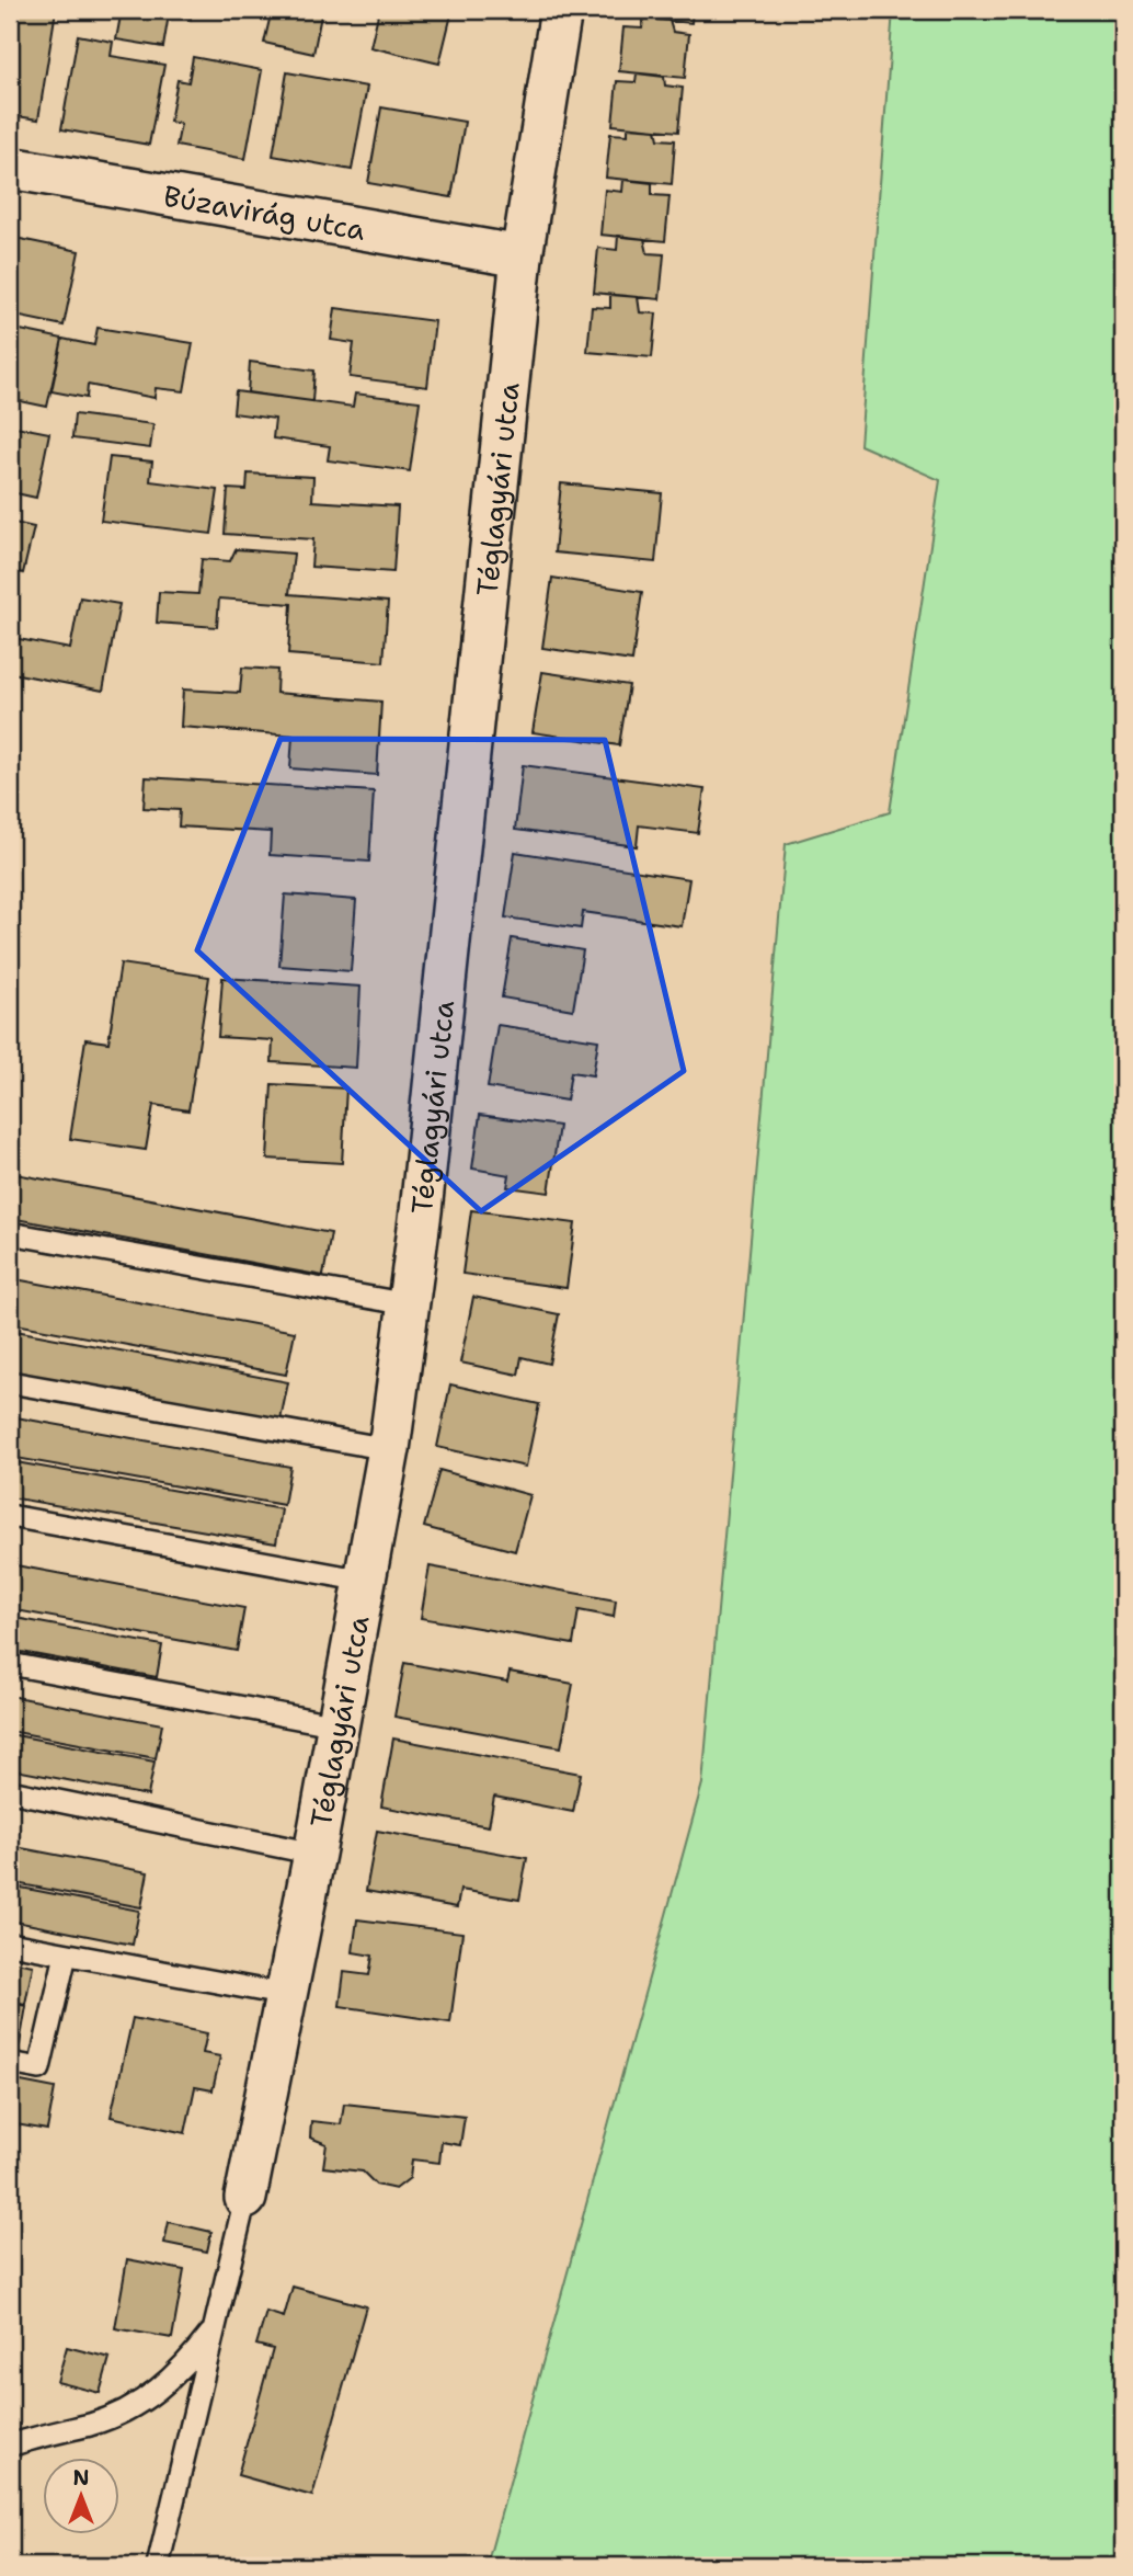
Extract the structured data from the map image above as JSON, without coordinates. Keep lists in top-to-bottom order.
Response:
{
  "streets": {
    "street": ["Búzavirág utca", "Téglagyári utca"]
  },
  "crossings": [
    ["Búzavirág utca", "Téglagyári utca"]
  ],
  "north": "top"
}
